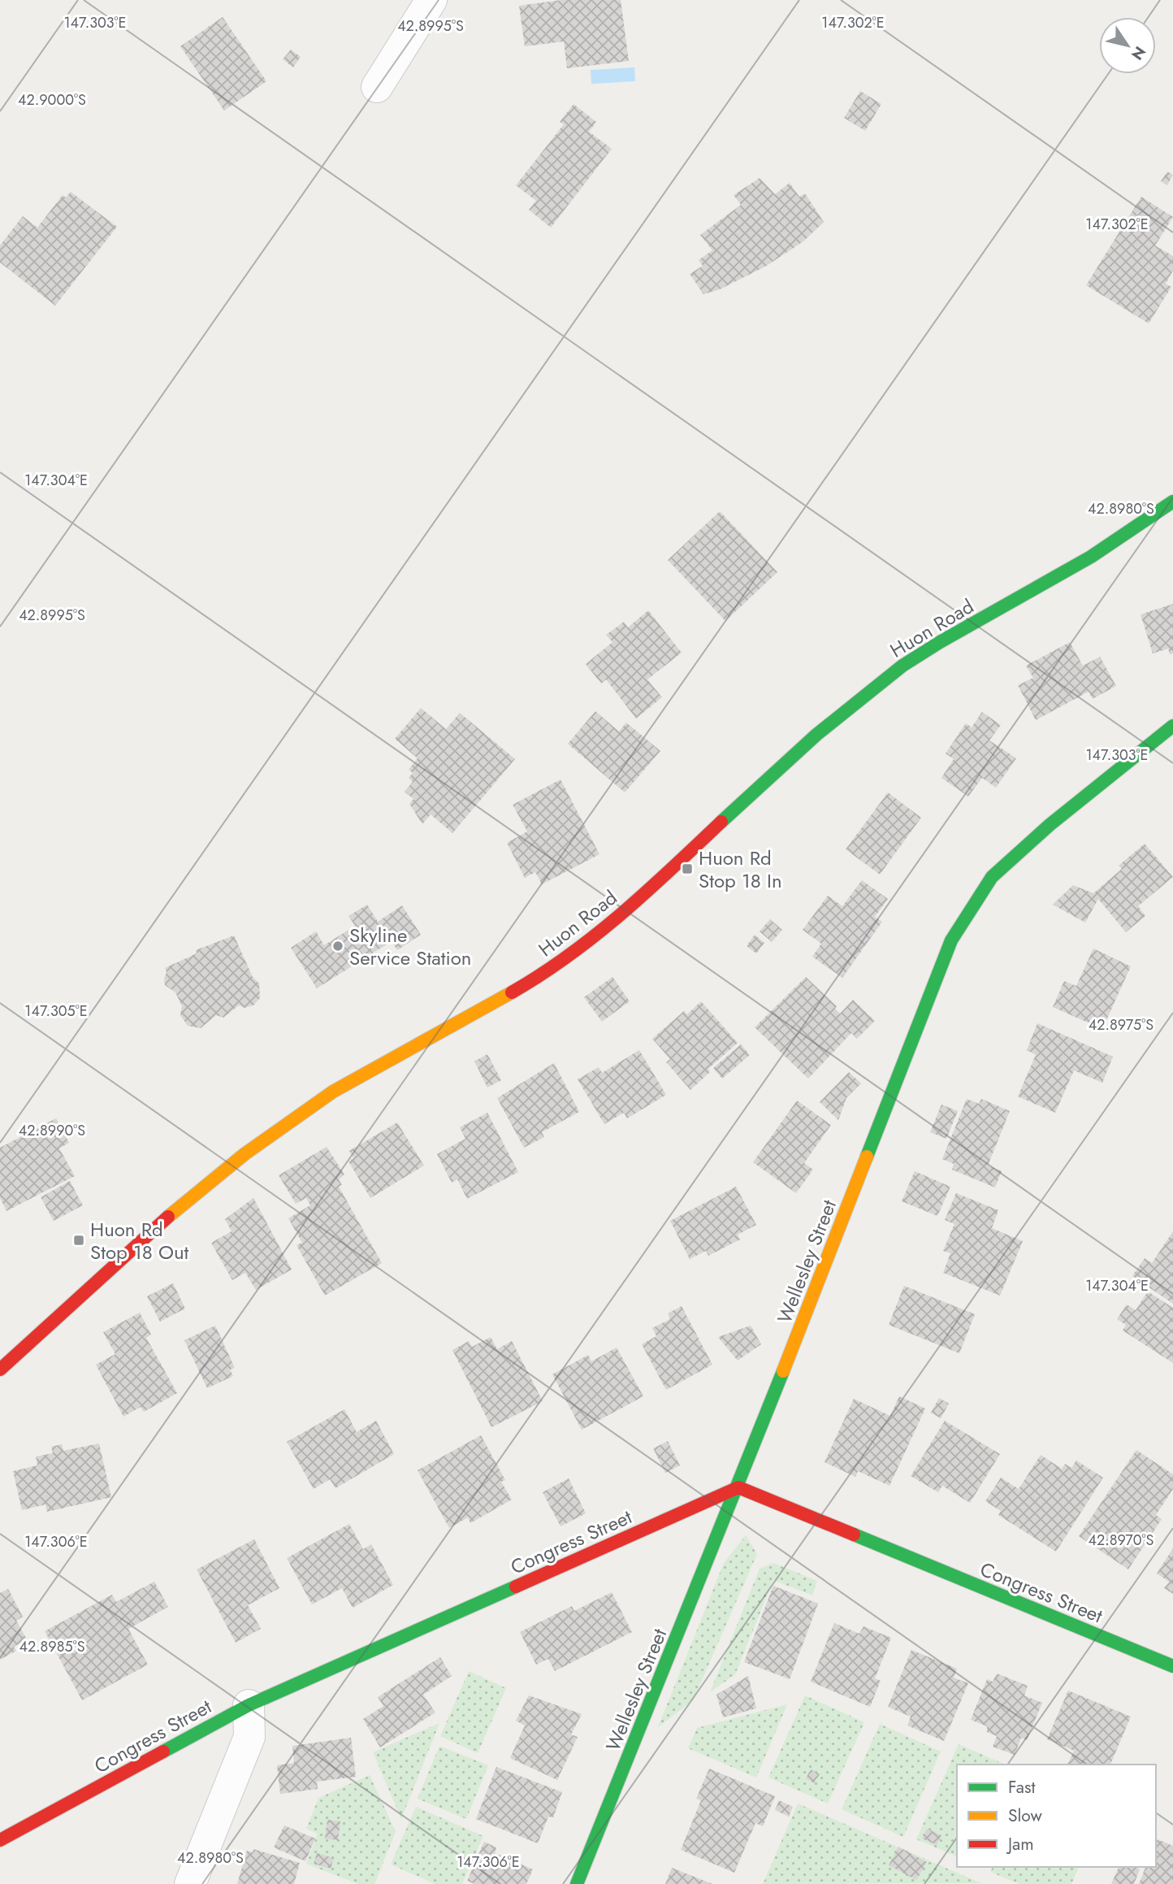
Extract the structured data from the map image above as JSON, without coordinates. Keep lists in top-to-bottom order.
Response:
{
  "streets": {
    "street": ["Huon Road", "Wellesley Street", "Congress Street"]
  },
  "crossings": [
    ["Wellesley Street", "Congress Street"]
  ],
  "places": {
    "transit": ["Huon Rd Stop 18 In", "Huon Rd Stop 18 Out"],
    "other": ["Skyline Service Station"]
  },
  "legend": ["Fast", "Slow", "Jam"],
  "north": "bottom right",
  "coordinates": [
    "147.303°E",
    "147.302°E",
    "42.8995°S",
    "42.9000°S",
    "147.304°E",
    "42.8980°S",
    "147.305°E",
    "42.8975°S",
    "42.8990°S",
    "42.8970°S",
    "147.306°E",
    "42.8985°S"
  ]
}
